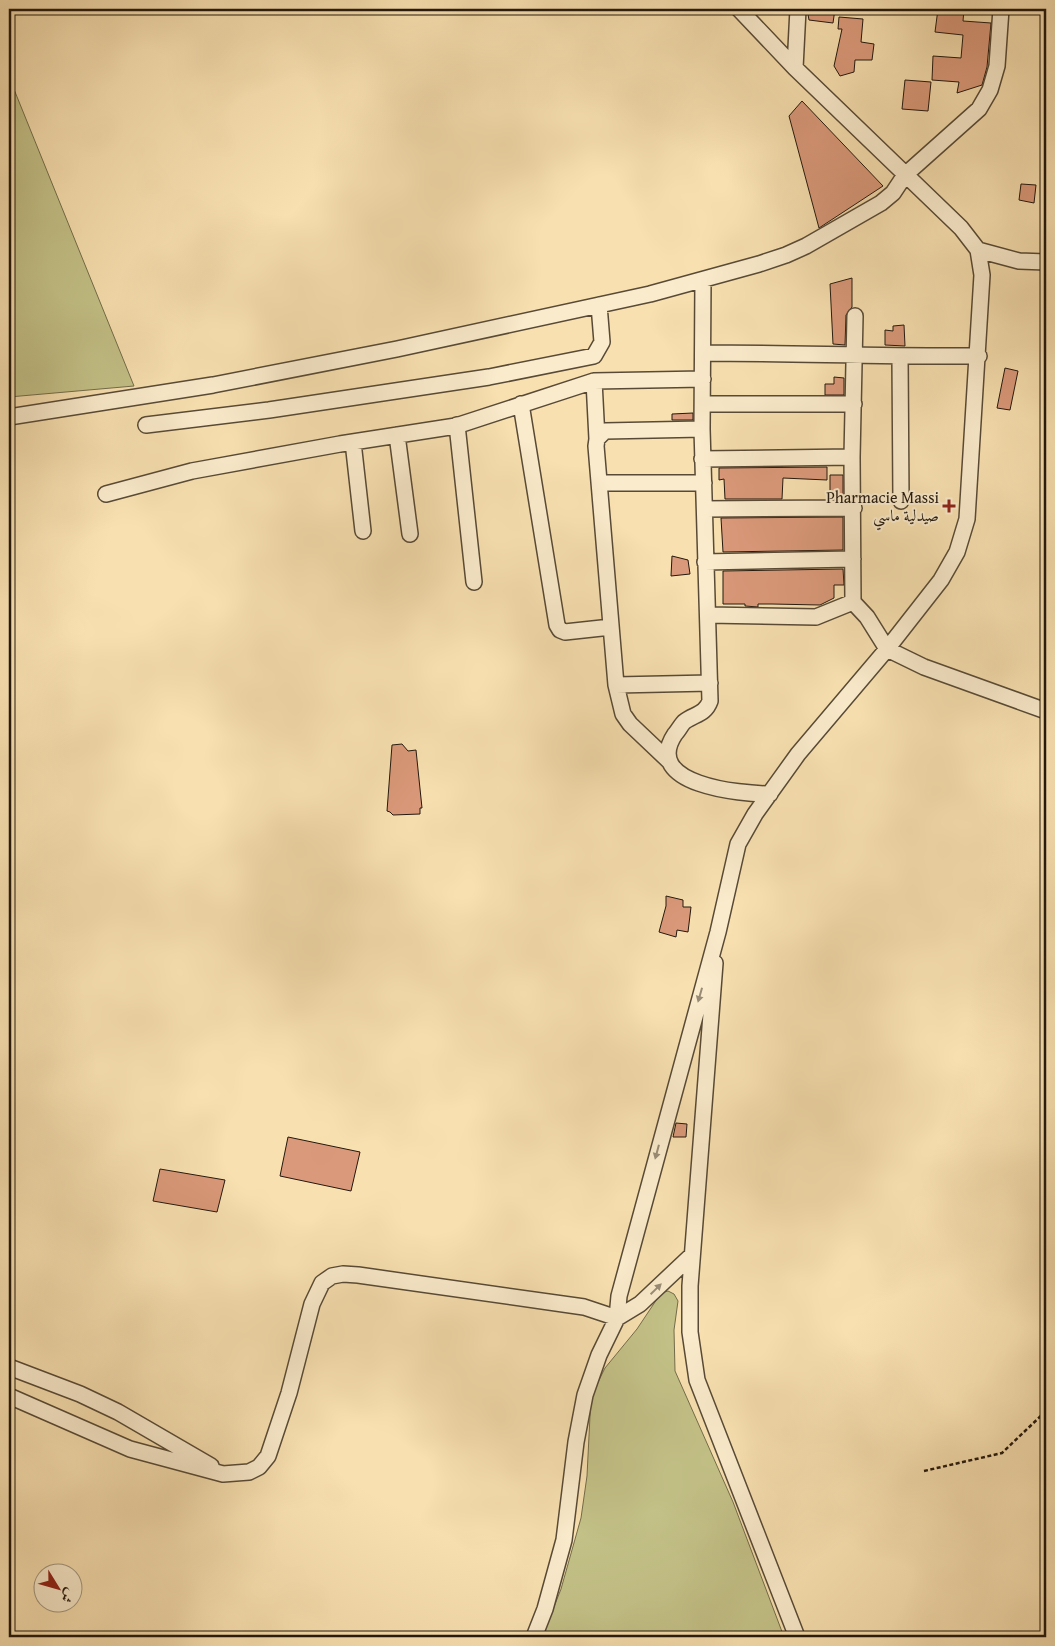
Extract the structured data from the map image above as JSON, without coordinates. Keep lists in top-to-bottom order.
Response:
{
  "places": {
    "health": ["Pharmacie Massi صيدلية ماسي"]
  },
  "north": "bottom right"
}
